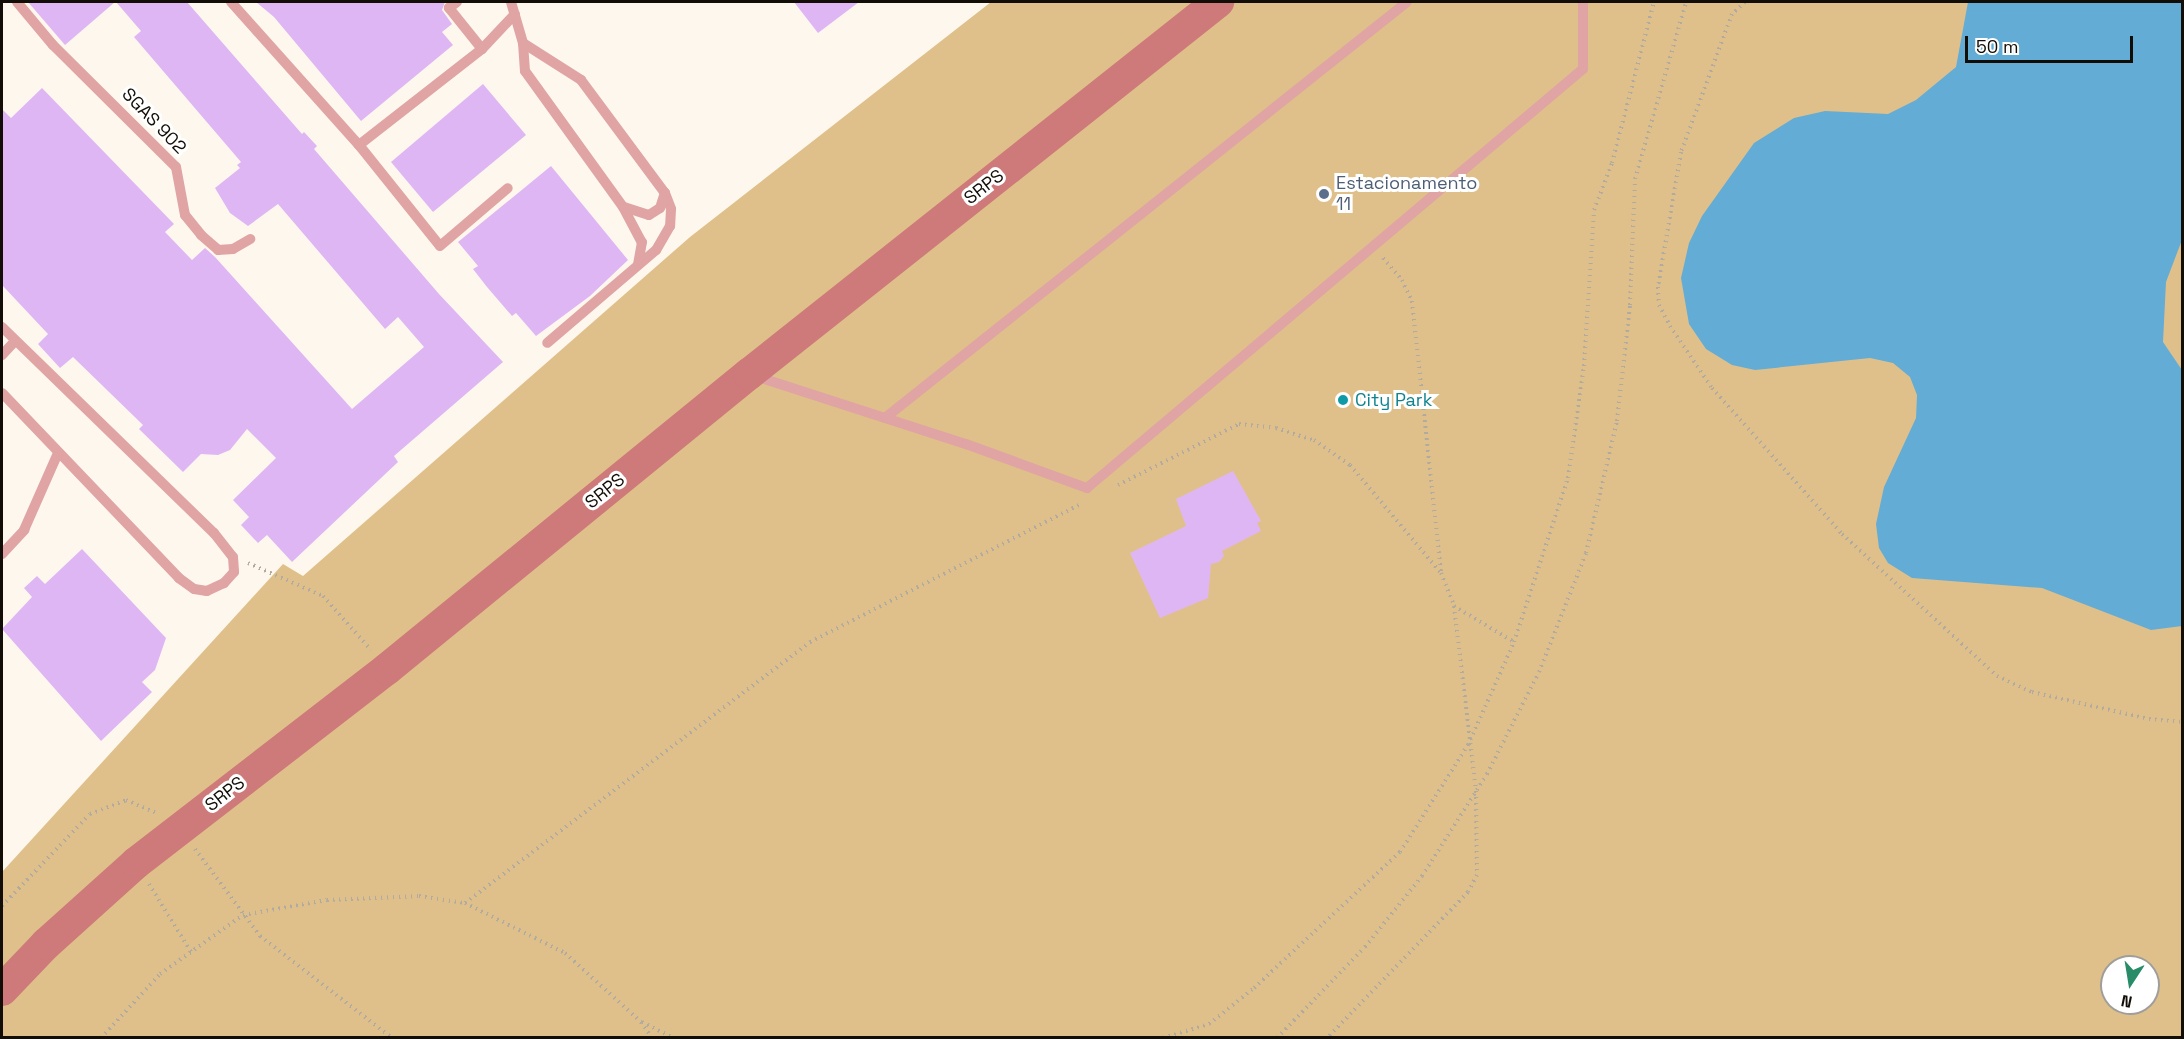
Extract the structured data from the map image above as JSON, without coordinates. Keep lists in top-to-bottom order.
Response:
{
  "streets": {
    "main road": ["SRPS"],
    "lane": ["SGAS 902"]
  },
  "places": ["Estacionamento 11", "City Park"],
  "scale_bar": "50 m",
  "north": "bottom"
}
